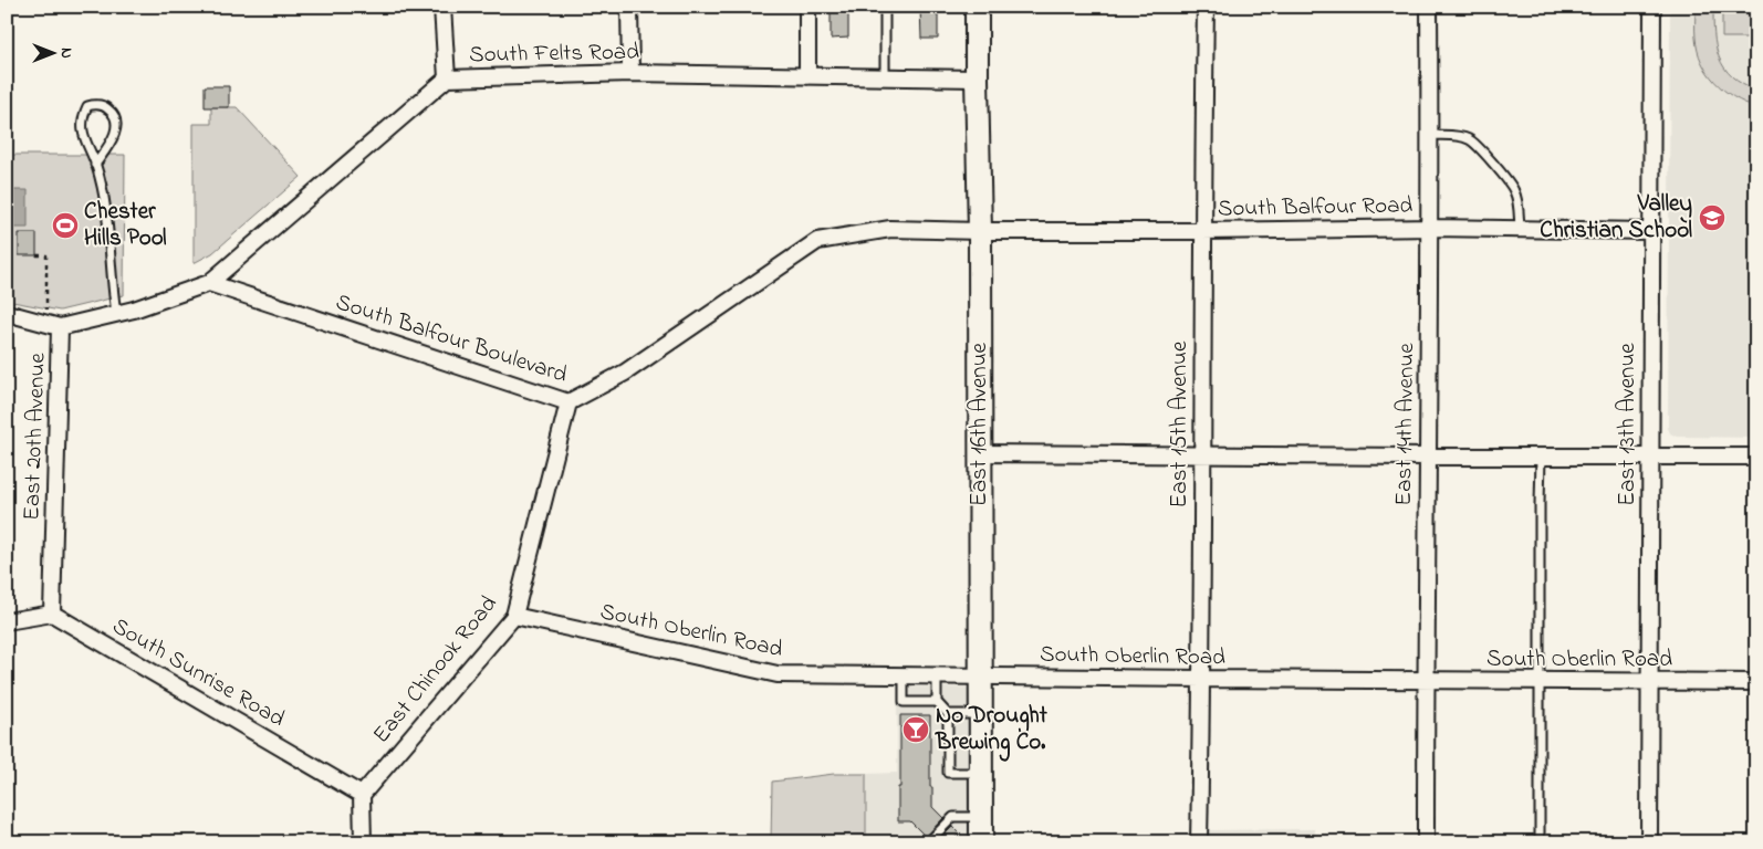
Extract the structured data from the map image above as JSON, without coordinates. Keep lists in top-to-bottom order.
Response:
{
  "streets": {
    "main road": ["East 16th Avenue"],
    "street": [
      "South Felts Road",
      "South Balfour Road",
      "South Balfour Boulevard",
      "East 15th Avenue",
      "East 14th Avenue",
      "East 13th Avenue",
      "East 20th Avenue",
      "South Oberlin Road",
      "East Chinook Road",
      "South Sunrise Road"
    ]
  },
  "crossings": [
    ["South Felts Road", "South Balfour Boulevard"],
    ["South Felts Road", "East 16th Avenue"],
    ["South Balfour Road", "South Balfour Boulevard"],
    ["South Balfour Road", "East 16th Avenue"],
    ["South Balfour Road", "East 15th Avenue"],
    ["South Balfour Road", "East 14th Avenue"],
    ["South Balfour Road", "East 13th Avenue"],
    ["South Balfour Boulevard", "East 16th Avenue"],
    ["South Balfour Boulevard", "East Chinook Road"],
    ["East 16th Avenue", "South Oberlin Road"],
    ["East 15th Avenue", "South Oberlin Road"],
    ["East 14th Avenue", "South Oberlin Road"],
    ["East 13th Avenue", "South Oberlin Road"],
    ["East 20th Avenue", "South Sunrise Road"],
    ["South Oberlin Road", "East Chinook Road"],
    ["East Chinook Road", "South Sunrise Road"]
  ],
  "places": {
    "school or university": ["Valley Christian School"],
    "sports": ["Chester Hills Pool"],
    "bar": ["No Drought Brewing Co."]
  },
  "north": "right"
}
